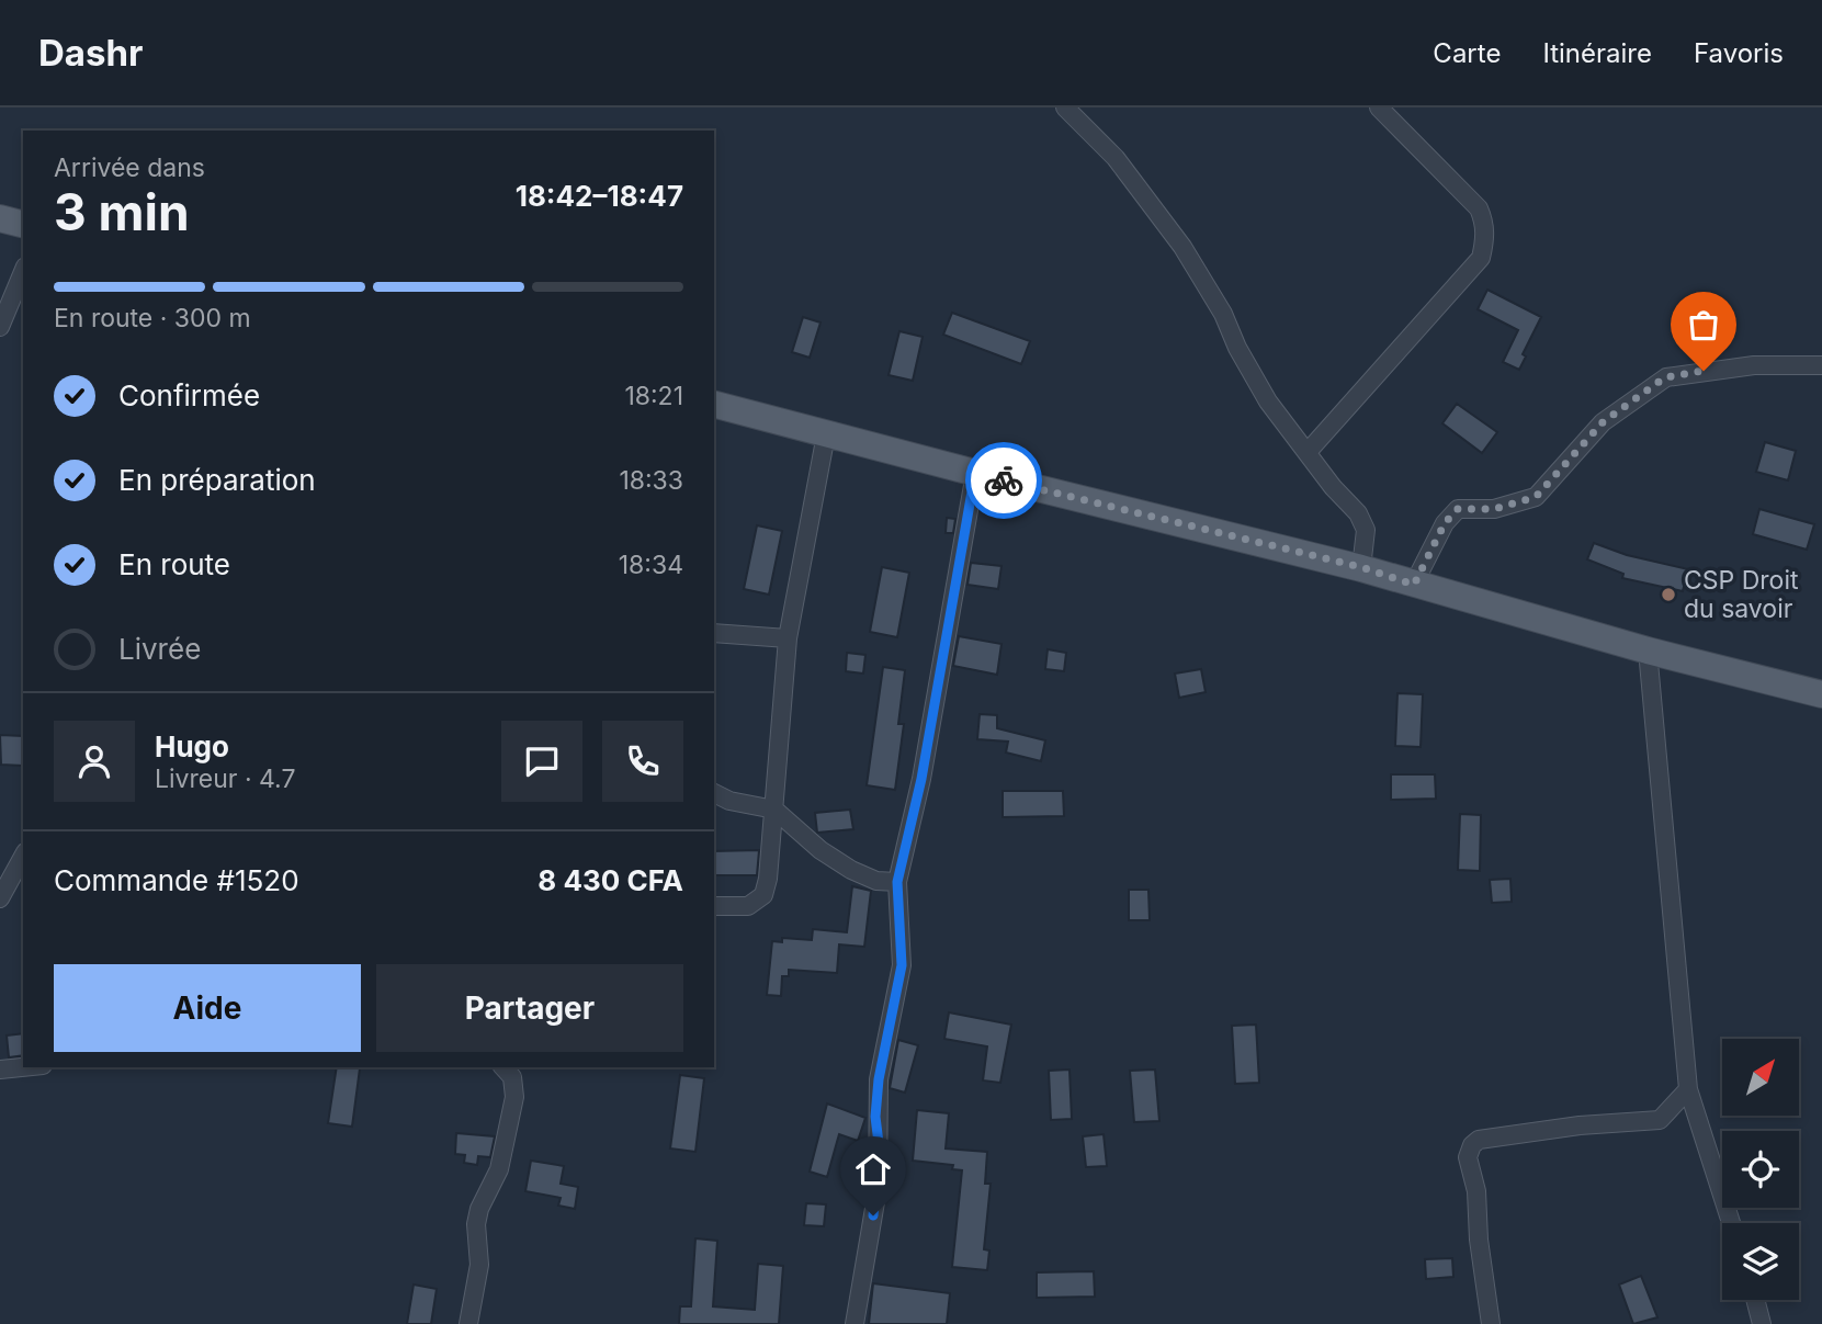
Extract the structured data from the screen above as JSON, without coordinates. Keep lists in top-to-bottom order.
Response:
{
  "places": ["CSP Droit du savoir"],
  "north": "top right",
  "page": {
    "header": "Dashr",
    "nav": ["Carte", "Itinéraire", "Favoris"],
    "heading": ["3 min", "Arrivée dans", "18:42–18:47"],
    "panel": [
      "Hugo",
      "Livreur · 4.7",
      "Commande #1520",
      "8 430 CFA"
    ],
    "bar": "En route · 300 m",
    "list": [
      ["Confirmée", "18:21"],
      ["En préparation", "18:33"],
      ["En route", "18:34"],
      "Livrée"
    ],
    "buttons": ["Aide", "Partager"]
  }
}
